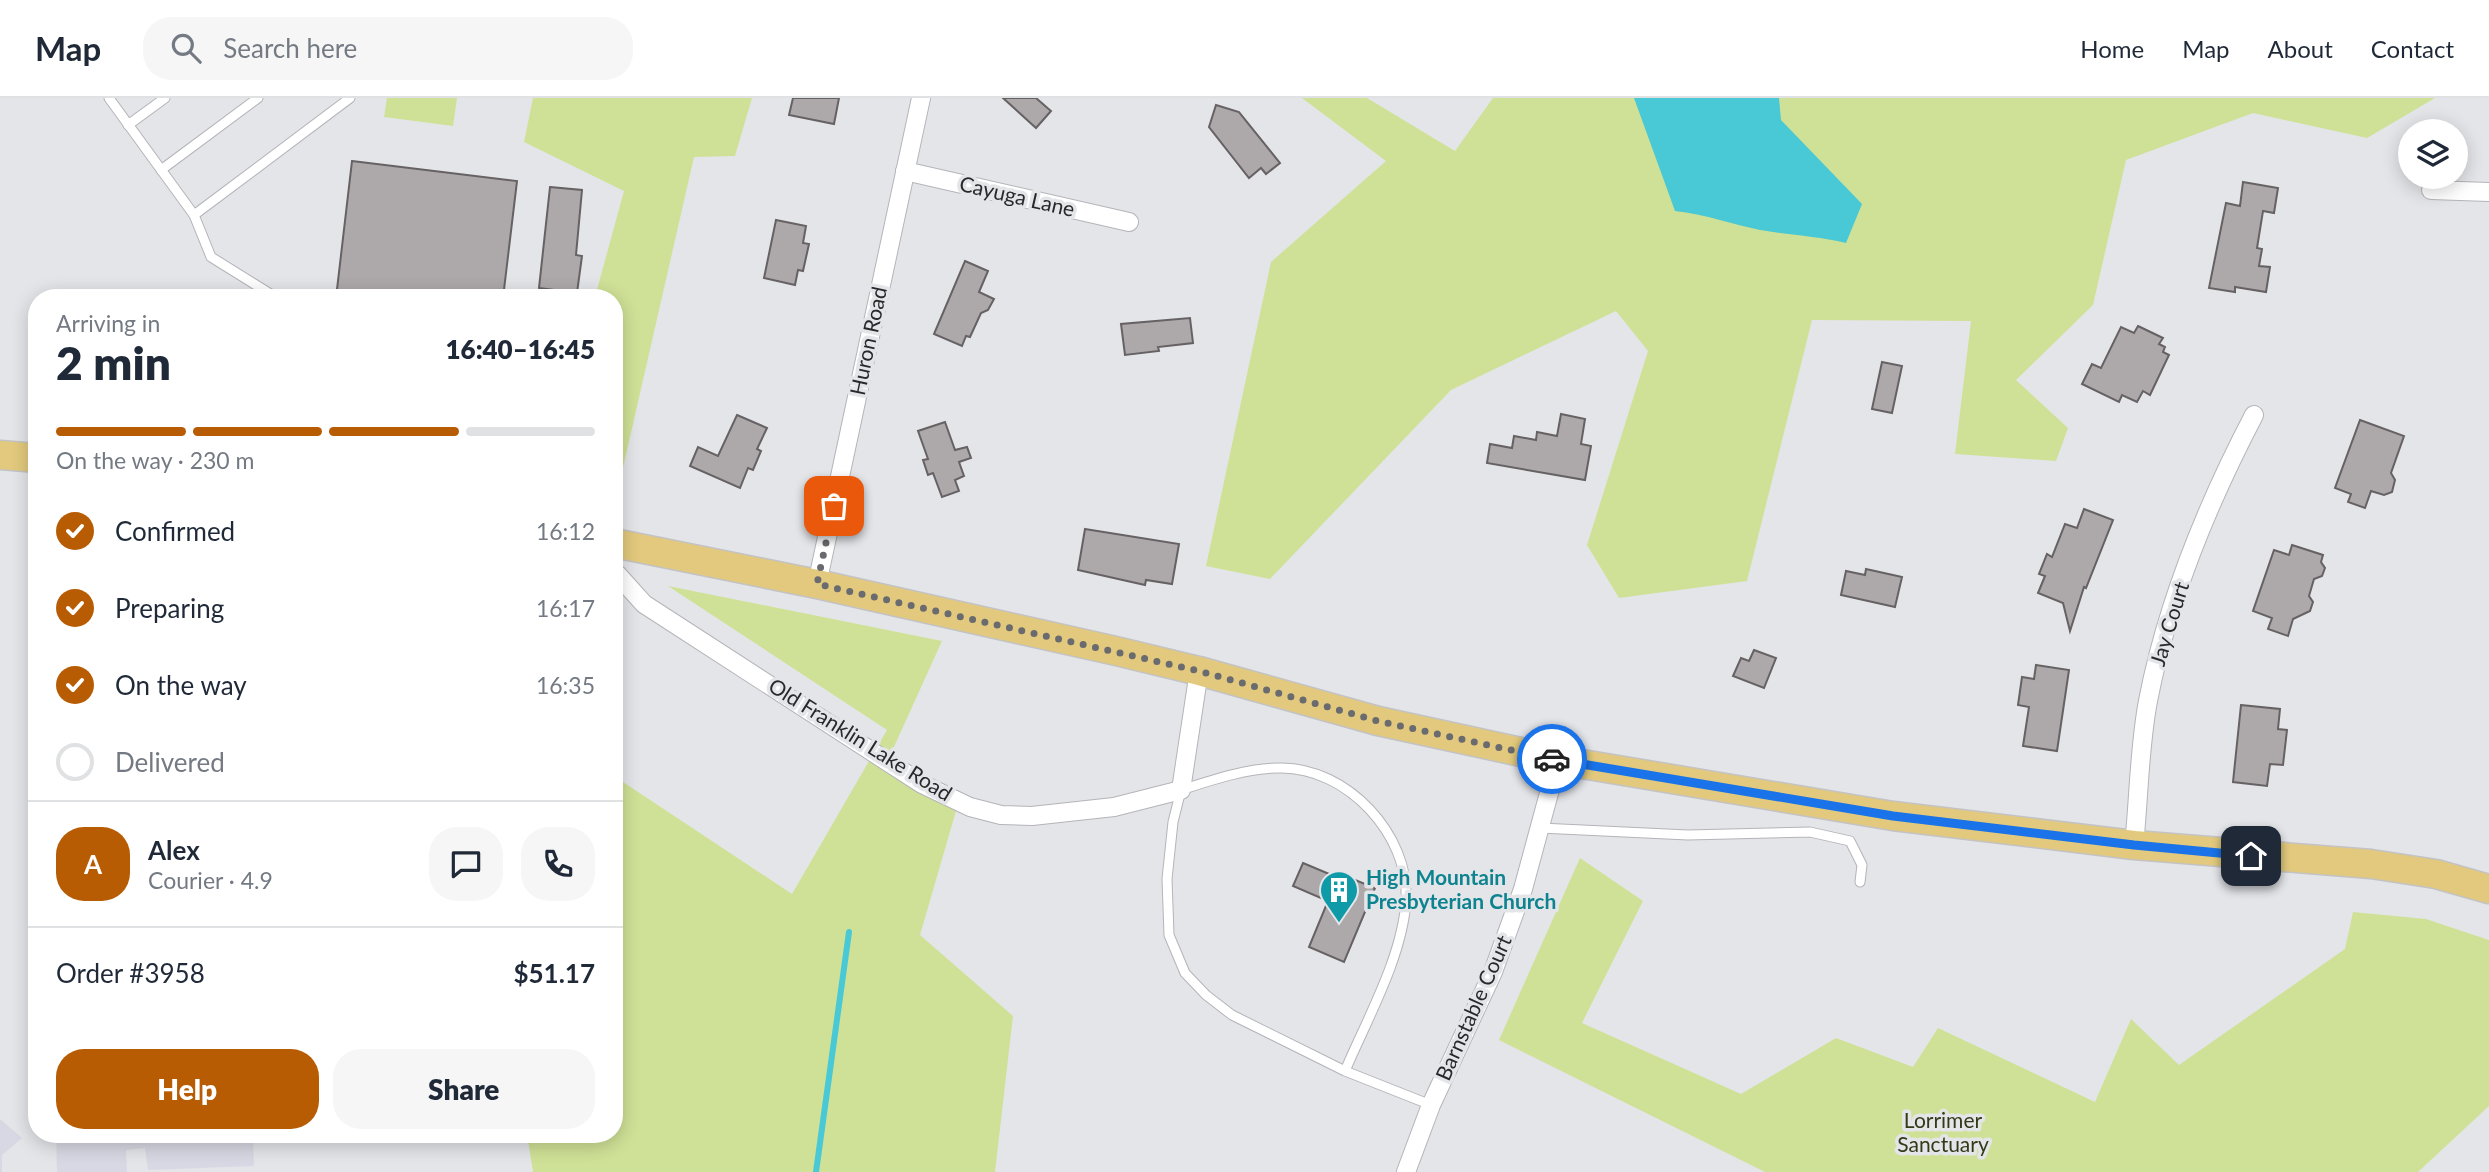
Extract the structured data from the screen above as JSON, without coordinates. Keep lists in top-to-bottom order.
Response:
{
  "streets": {
    "street": [
      "Cayuga Lane",
      "Huron Road",
      "Jay Court",
      "Old Franklin Lake Road",
      "Barnstable Court"
    ]
  },
  "crossings": [
    ["Cayuga Lane", "Huron Road"]
  ],
  "parks": ["Lorrimer Sanctuary"],
  "places": {
    "building": ["High Mountain Presbyterian Church"]
  },
  "page": {
    "header": "Map",
    "search": "Search here",
    "nav": [
      "Home",
      "Map",
      "About",
      "Contact"
    ],
    "heading": ["2 min", "Arriving in", "16:40–16:45"],
    "panel": [
      "Alex",
      "Courier · 4.9",
      "Order #3958",
      "$51.17"
    ],
    "bar": "On the way · 230 m",
    "list": [
      ["Confirmed", "16:12"],
      ["Preparing", "16:17"],
      ["On the way", "16:35"],
      "Delivered"
    ],
    "round": "A",
    "buttons": ["Help", "Share"]
  }
}
